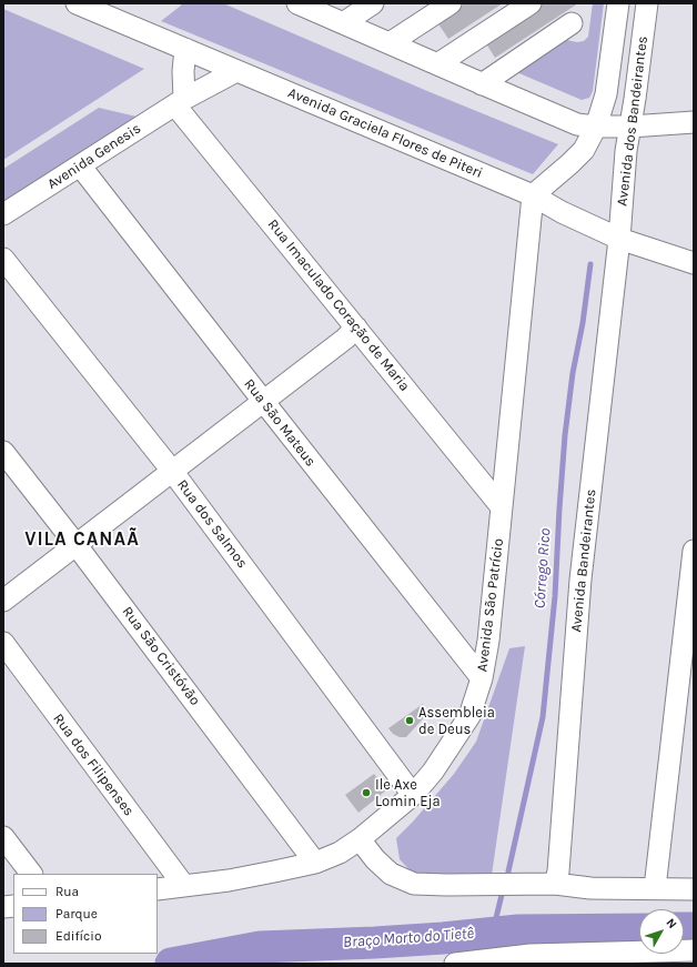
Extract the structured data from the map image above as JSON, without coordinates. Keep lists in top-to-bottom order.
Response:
{
  "streets": {
    "street": [
      "Avenida dos Bandeirantes",
      "Avenida Graciela Flores de Piteri",
      "Avenida Genesis",
      "Rua Imaculado Coração de Maria",
      "Rua São Mateus",
      "Rua dos Salmos",
      "Avenida Bandeirantes",
      "Avenida São Patrício",
      "Rua São Cristóvão",
      "Rua dos Filipenses"
    ]
  },
  "crossings": [
    ["Avenida dos Bandeirantes", "Avenida Graciela Flores de Piteri"],
    ["Avenida dos Bandeirantes", "Avenida Bandeirantes"],
    ["Avenida Graciela Flores de Piteri", "Avenida Genesis"],
    ["Avenida Graciela Flores de Piteri", "Avenida Bandeirantes"],
    ["Avenida Graciela Flores de Piteri", "Avenida São Patrício"],
    ["Avenida Genesis", "Rua Imaculado Coração de Maria"],
    ["Avenida Genesis", "Rua São Mateus"],
    ["Rua Imaculado Coração de Maria", "Avenida São Patrício"],
    ["Rua São Mateus", "Avenida São Patrício"],
    ["Rua dos Salmos", "Avenida São Patrício"],
    ["Avenida São Patrício", "Rua São Cristóvão"],
    ["Avenida São Patrício", "Rua dos Filipenses"]
  ],
  "districts": ["VILA CANAÃ"],
  "water": ["Córrego Rico", "Braço Morto do Tietê"],
  "places": ["Assembleia de Deus", "Ile Axe Lomin Eja"],
  "legend": ["Rua", "Parque", "Edifício"],
  "north": "top right"
}
